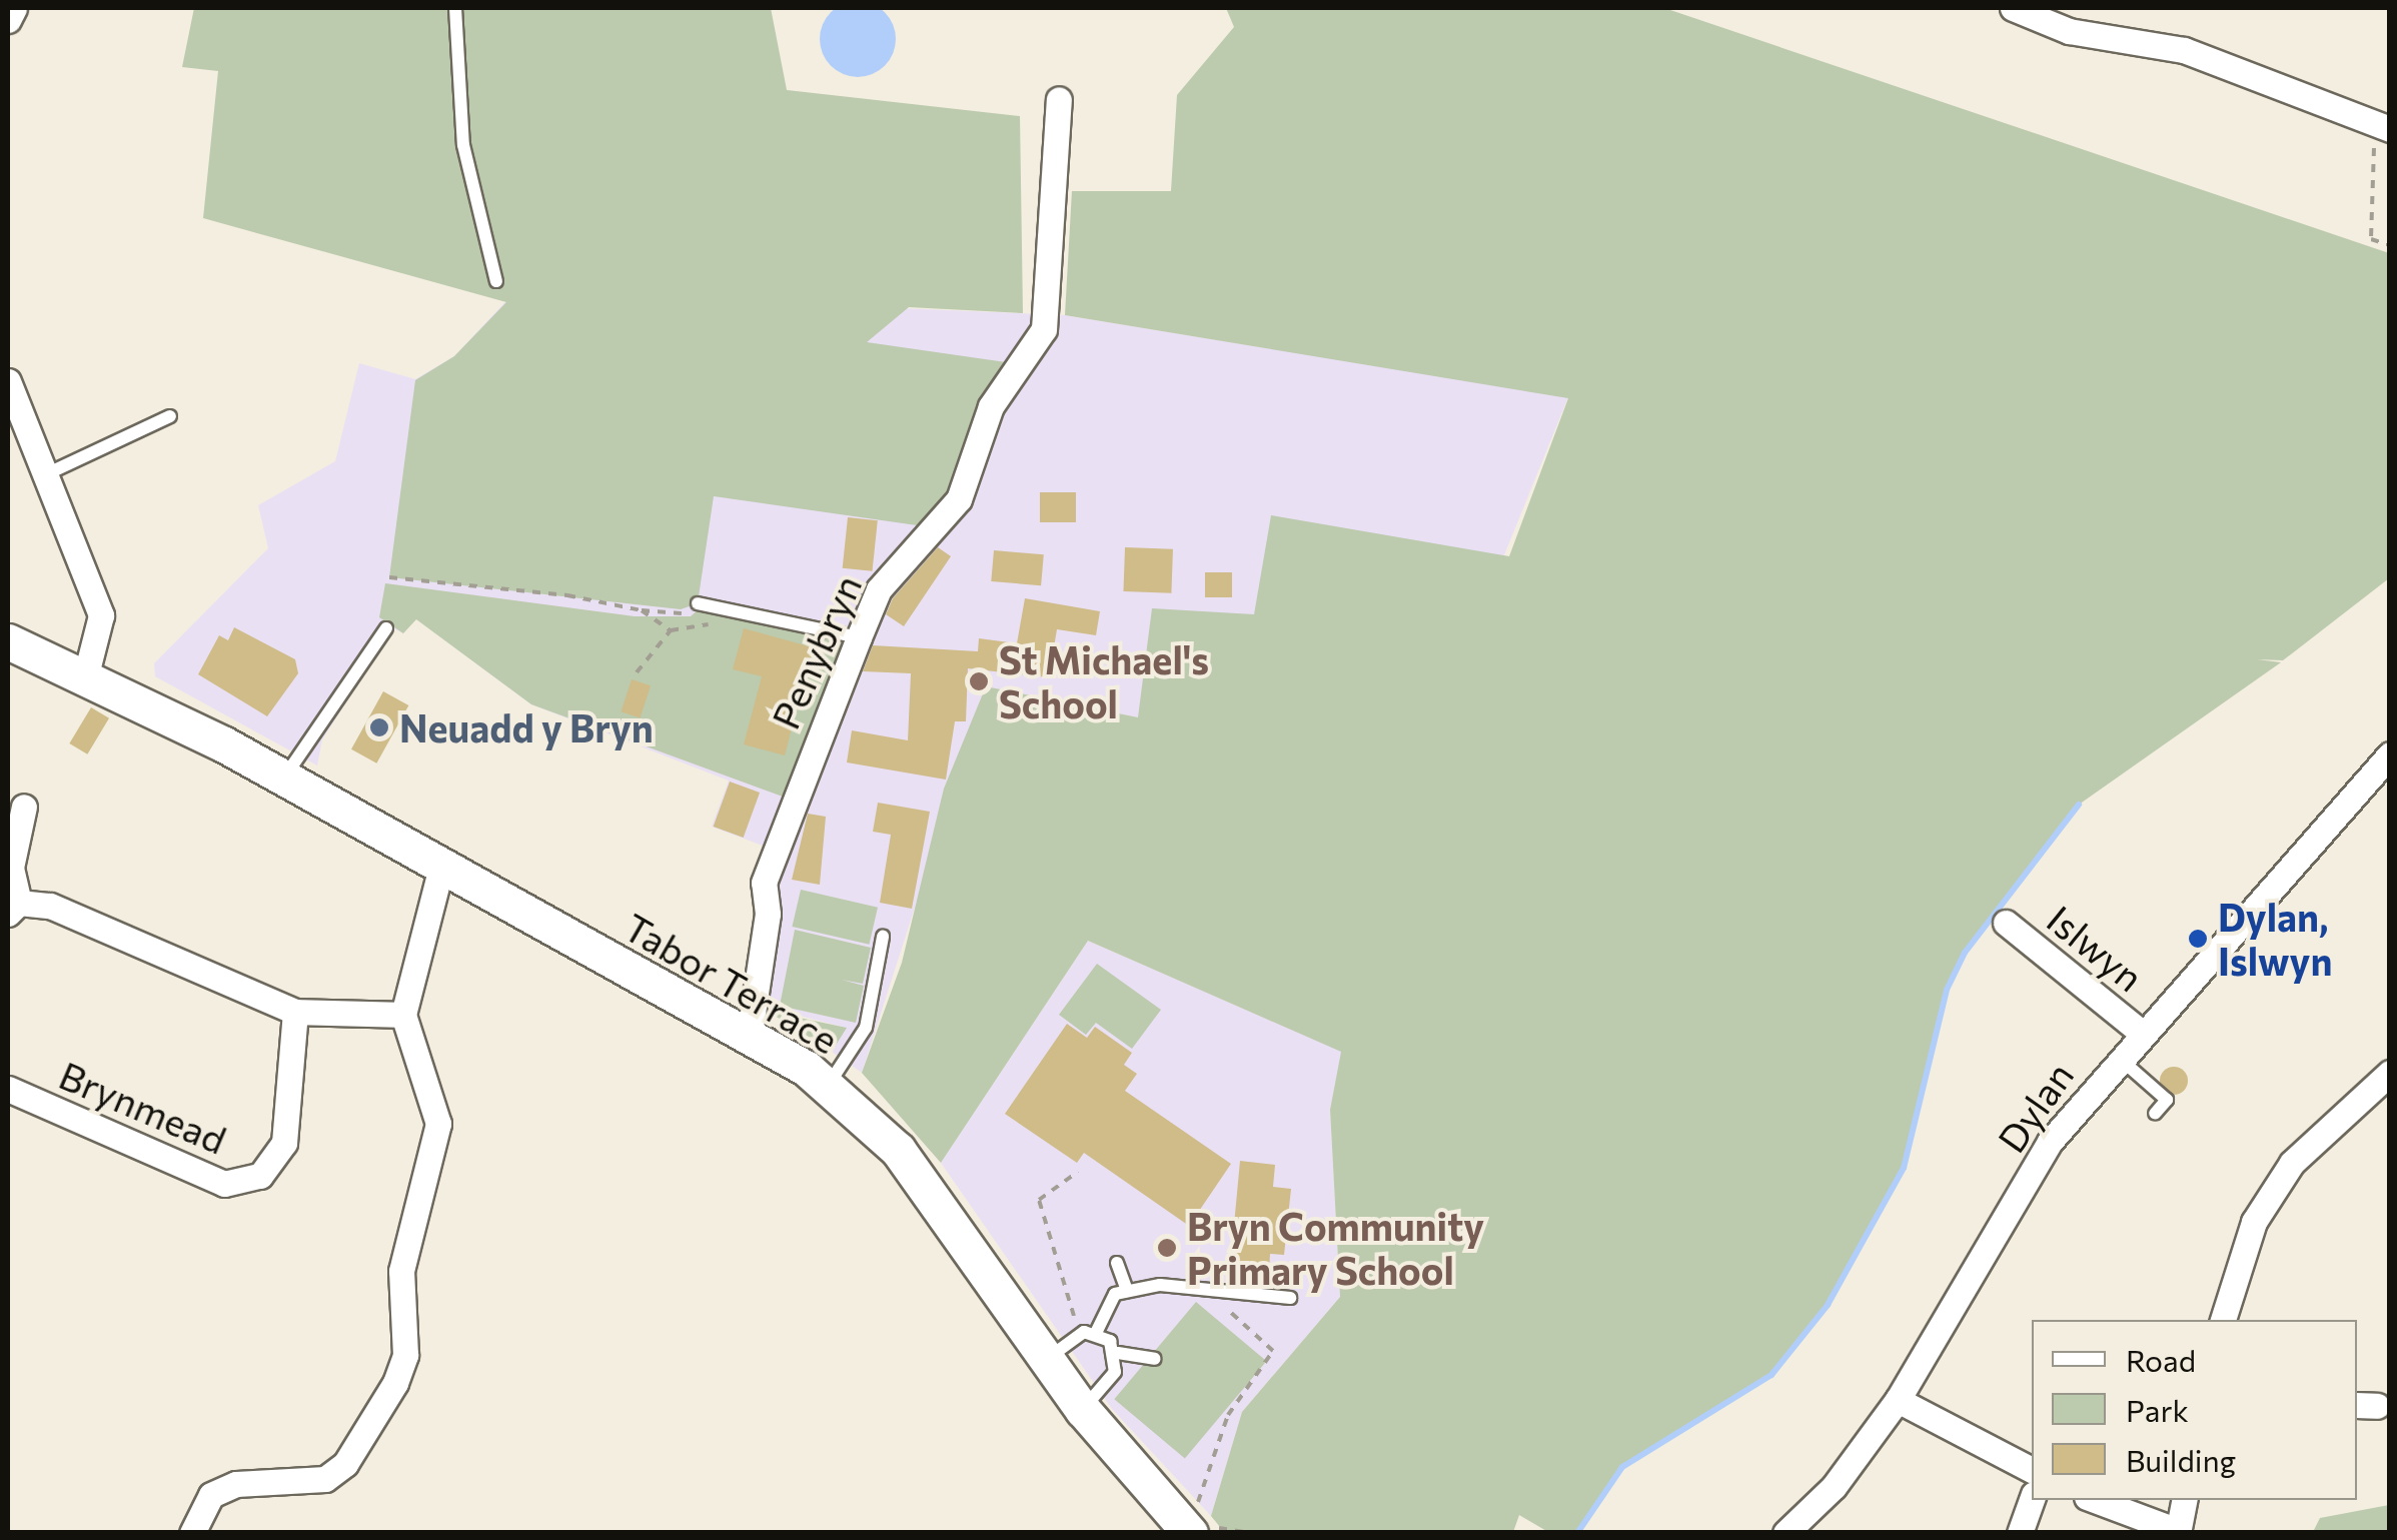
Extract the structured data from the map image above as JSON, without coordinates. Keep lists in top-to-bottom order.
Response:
{
  "streets": {
    "main road": ["Tabor Terrace"],
    "street": [
      "Penybryn",
      "Islwyn",
      "Brynmead",
      "Dylan"
    ]
  },
  "crossings": [
    ["Penybryn", "Tabor Terrace"],
    ["Islwyn", "Dylan"]
  ],
  "places": [
    "St Michael's School",
    "Neuadd y Bryn",
    "Dylan, Islwyn",
    "Bryn Community Primary School"
  ],
  "legend": ["Road", "Park", "Building"]
}
